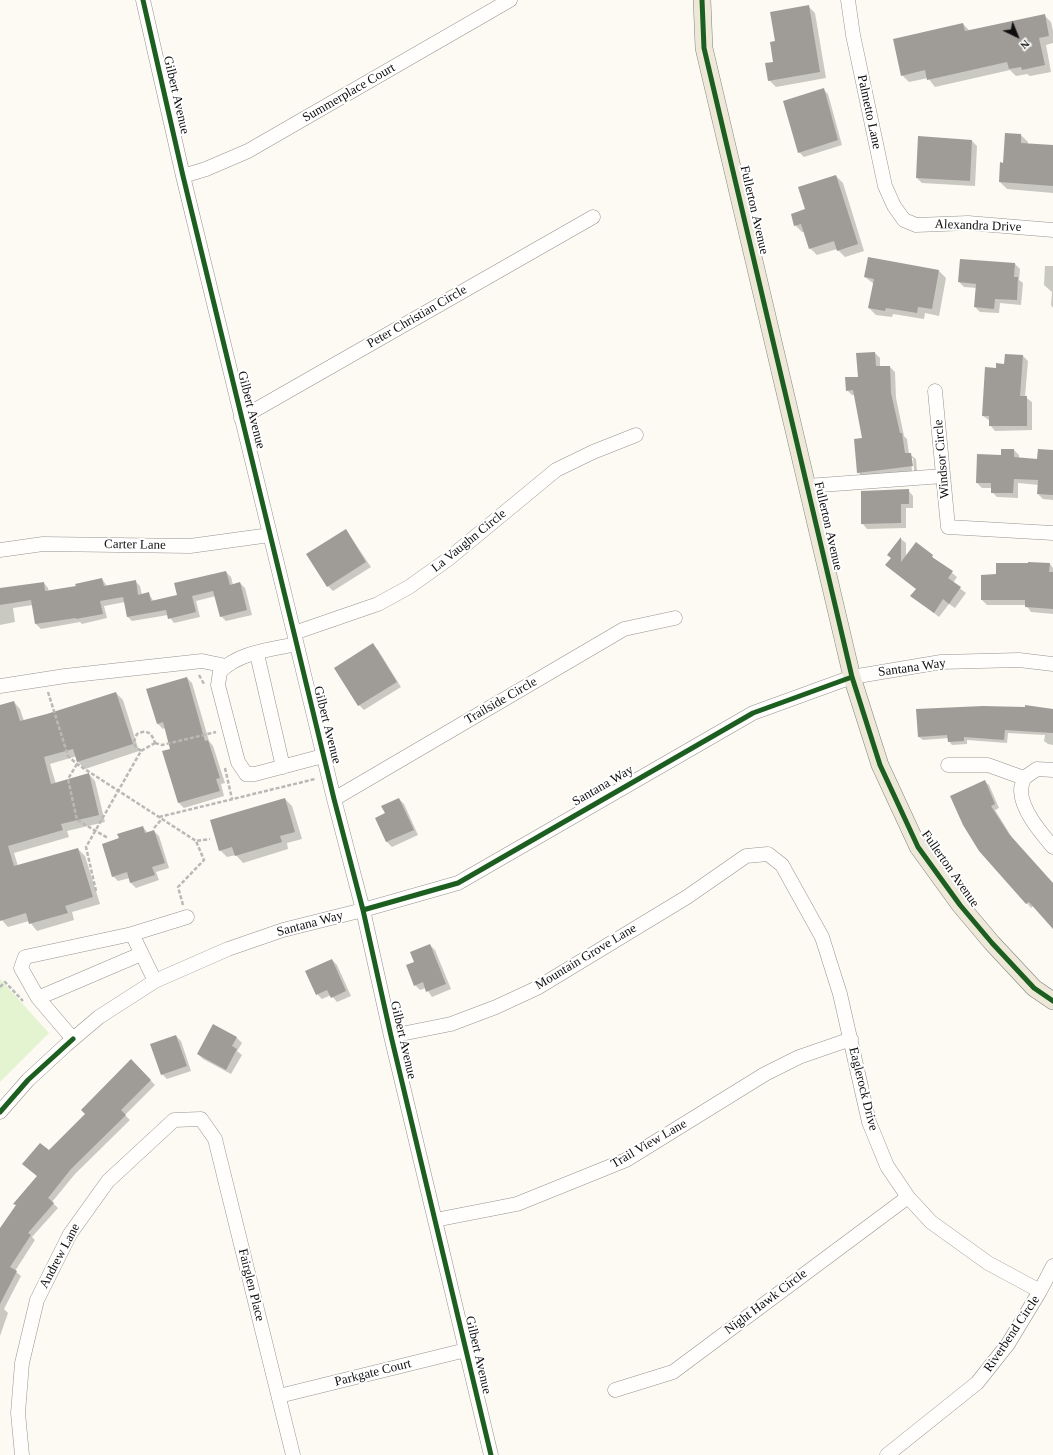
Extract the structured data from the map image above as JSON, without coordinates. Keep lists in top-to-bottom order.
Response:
{
  "streets": {
    "main road": ["Fullerton Avenue"],
    "street": [
      "Summerplace Court",
      "Gilbert Avenue",
      "Palmetto Lane",
      "Alexandra Drive",
      "Peter Christian Circle",
      "Windsor Circle",
      "La Vaughn Circle",
      "Carter Lane",
      "Santana Way",
      "Trailside Circle",
      "Mountain Grove Lane",
      "Eaglerock Drive",
      "Trail View Lane",
      "Andrew Lane",
      "Fairglen Place",
      "Night Hawk Circle",
      "Riverbend Circle",
      "Parkgate Court"
    ]
  },
  "crossings": [
    ["Summerplace Court", "Gilbert Avenue"],
    ["Gilbert Avenue", "Peter Christian Circle"],
    ["Gilbert Avenue", "La Vaughn Circle"],
    ["Gilbert Avenue", "Carter Lane"],
    ["Gilbert Avenue", "Santana Way"],
    ["Gilbert Avenue", "Trailside Circle"],
    ["Gilbert Avenue", "Mountain Grove Lane"],
    ["Gilbert Avenue", "Trail View Lane"],
    ["Gilbert Avenue", "Parkgate Court"],
    ["Palmetto Lane", "Alexandra Drive"],
    ["Fullerton Avenue", "Santana Way"],
    ["Mountain Grove Lane", "Eaglerock Drive"],
    ["Eaglerock Drive", "Trail View Lane"],
    ["Eaglerock Drive", "Night Hawk Circle"],
    ["Eaglerock Drive", "Riverbend Circle"],
    ["Andrew Lane", "Fairglen Place"],
    ["Fairglen Place", "Parkgate Court"]
  ],
  "north": "bottom right"
}
